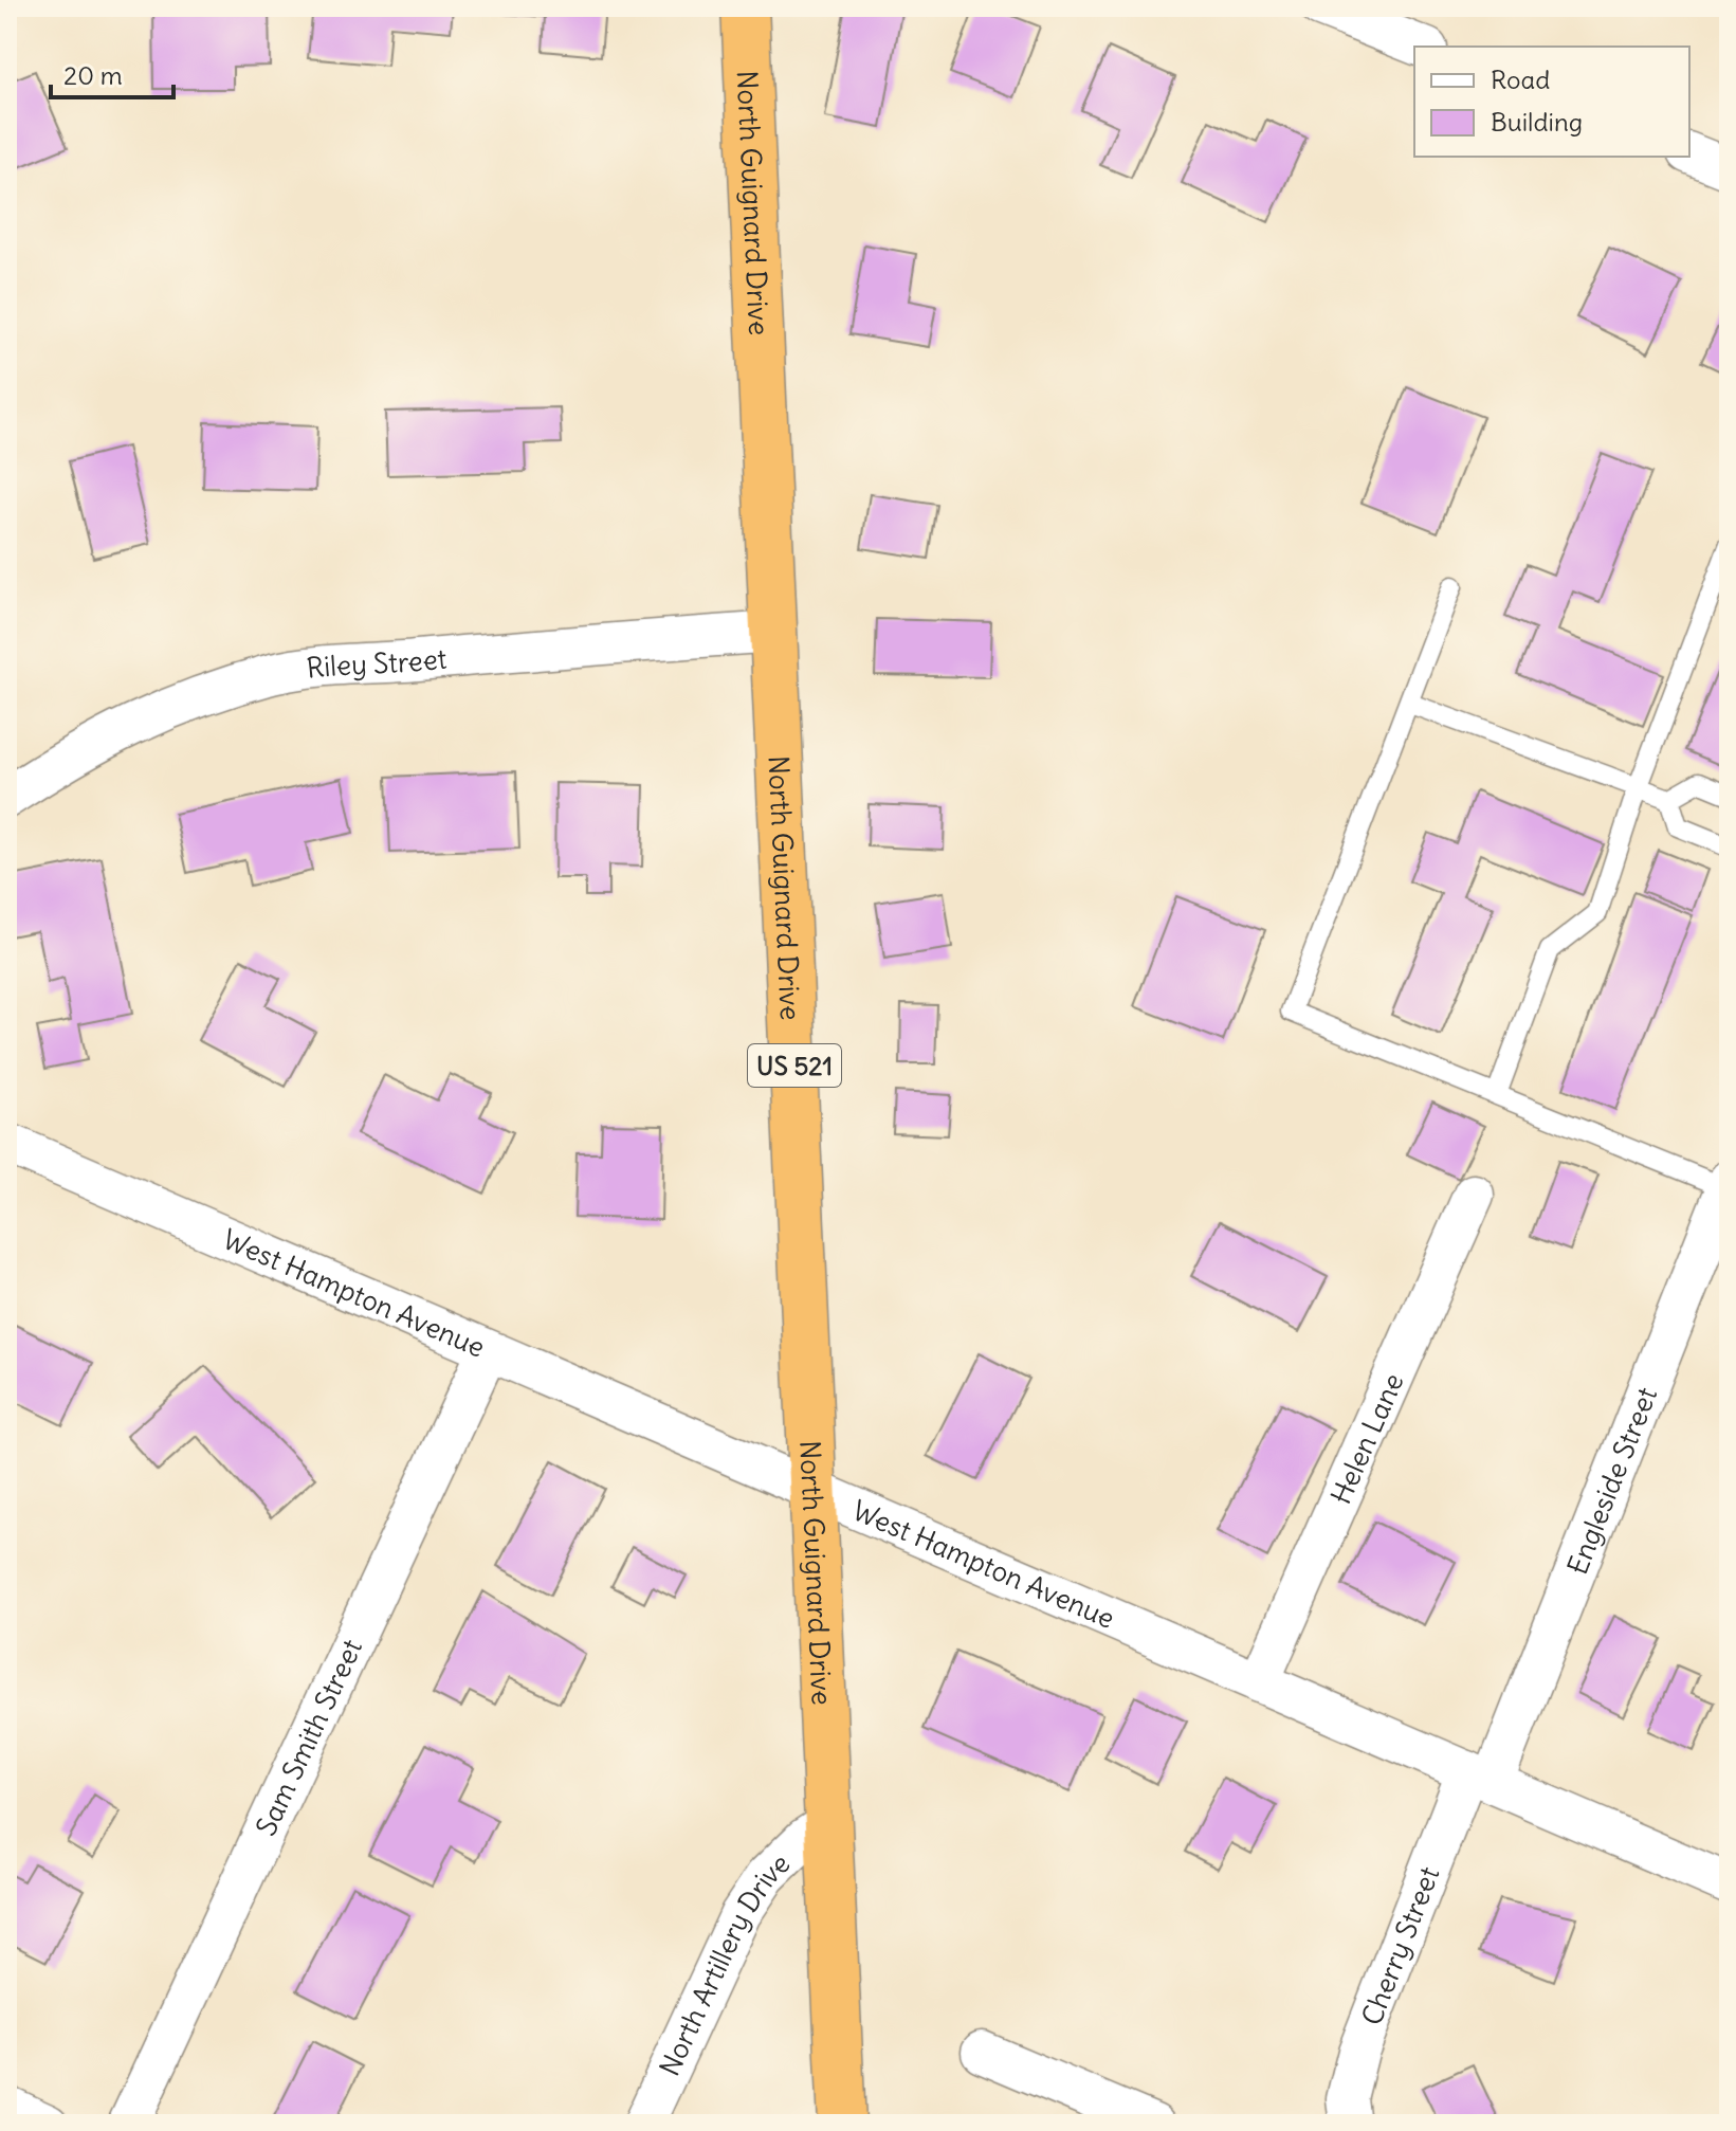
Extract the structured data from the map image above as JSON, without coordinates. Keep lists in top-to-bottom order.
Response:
{
  "streets": {
    "highway": ["North Guignard Drive", "US 521"],
    "street": [
      "Riley Street",
      "West Hampton Avenue",
      "Helen Lane",
      "Engleside Street",
      "Sam Smith Street",
      "Cherry Street",
      "North Artillery Drive"
    ]
  },
  "crossings": [
    ["North Guignard Drive", "Riley Street"],
    ["North Guignard Drive", "West Hampton Avenue"],
    ["North Guignard Drive", "North Artillery Drive"],
    ["West Hampton Avenue", "Helen Lane"],
    ["West Hampton Avenue", "Engleside Street"],
    ["West Hampton Avenue", "Sam Smith Street"],
    ["West Hampton Avenue", "Cherry Street"],
    ["Engleside Street", "Cherry Street"]
  ],
  "legend": ["Road", "Building"],
  "scale_bar": "20 m"
}
